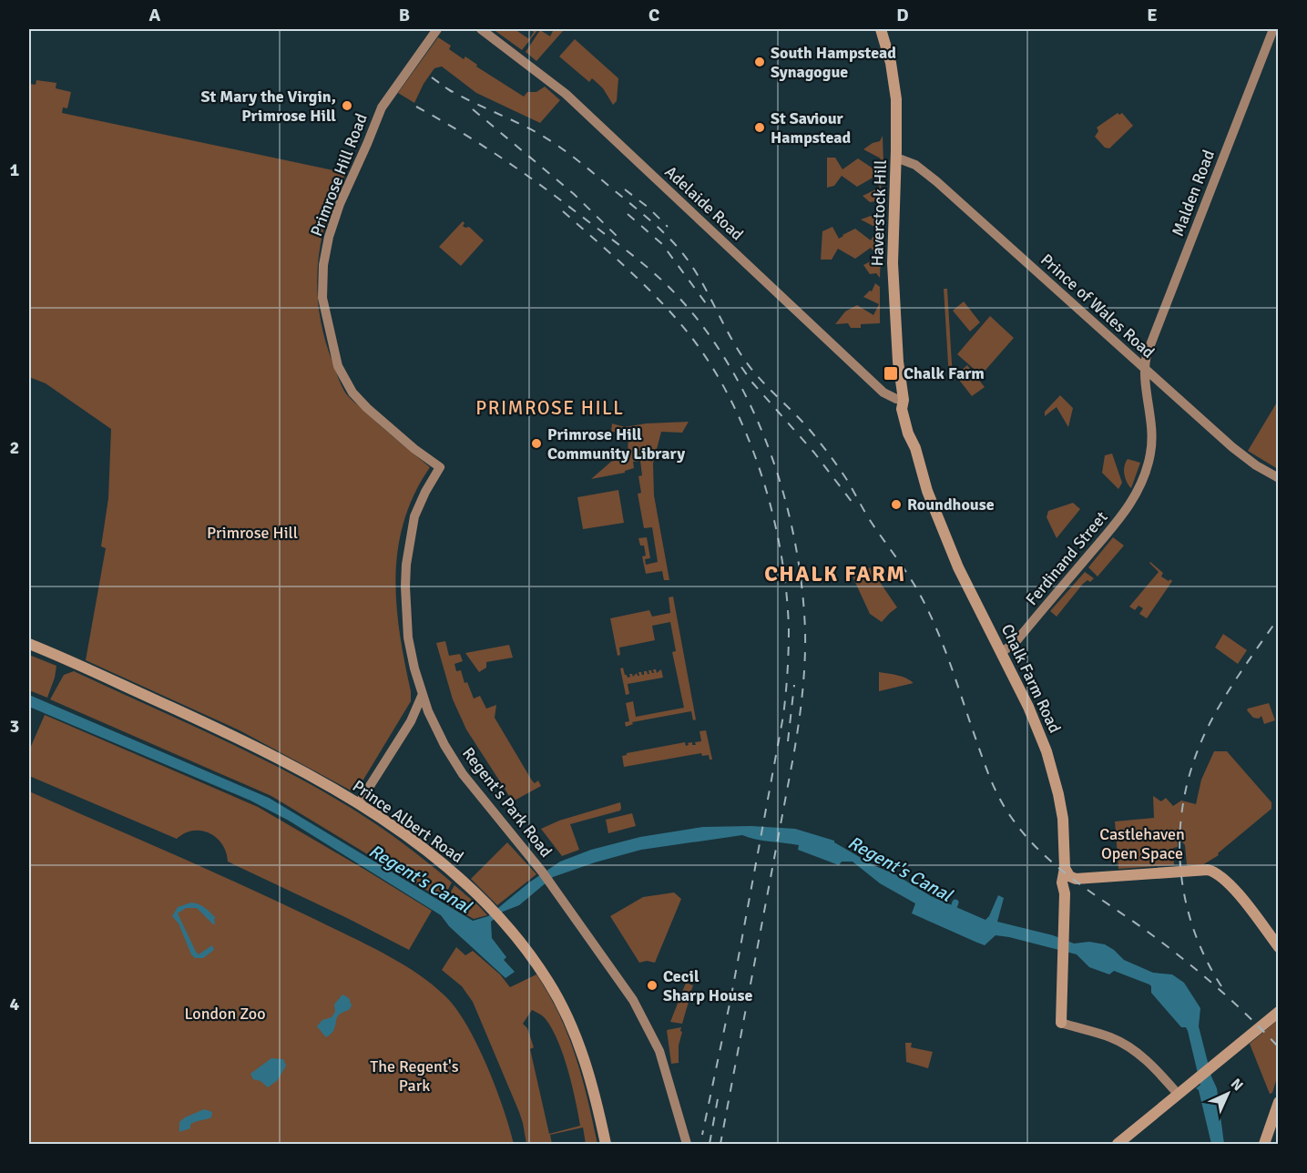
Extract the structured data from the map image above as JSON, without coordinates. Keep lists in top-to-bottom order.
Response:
{
  "streets": {
    "main road": ["Haverstock Hill", "Chalk Farm Road", "Prince Albert Road"],
    "street": [
      "Primrose Hill Road",
      "Malden Road",
      "Adelaide Road",
      "Prince of Wales Road",
      "Ferdinand Street",
      "Regent's Park Road"
    ]
  },
  "crossings": [
    ["Primrose Hill Road", "Regent's Park Road"],
    ["Malden Road", "Prince of Wales Road"],
    ["Malden Road", "Ferdinand Street"],
    ["Adelaide Road", "Haverstock Hill"],
    ["Haverstock Hill", "Prince of Wales Road"],
    ["Haverstock Hill", "Chalk Farm Road"],
    ["Ferdinand Street", "Chalk Farm Road"]
  ],
  "districts": ["PRIMROSE HILL", "CHALK FARM"],
  "water": ["Regent's Canal"],
  "parks": [
    "Primrose Hill",
    "Castlehaven Open Space",
    "London Zoo",
    "The Regent's Park"
  ],
  "places": {
    "other": [
      "South Hampstead Synagogue",
      "St Mary the Virgin, Primrose Hill",
      "St Saviour Hampstead",
      "Primrose Hill Community Library",
      "Roundhouse",
      "Cecil Sharp House"
    ],
    "transit": ["Chalk Farm"]
  },
  "north": "top right",
  "grid": {
    "columns": [
      "A",
      "B",
      "C",
      "D",
      "E"
    ],
    "rows": [
      "1",
      "2",
      "3",
      "4"
    ]
  }
}
